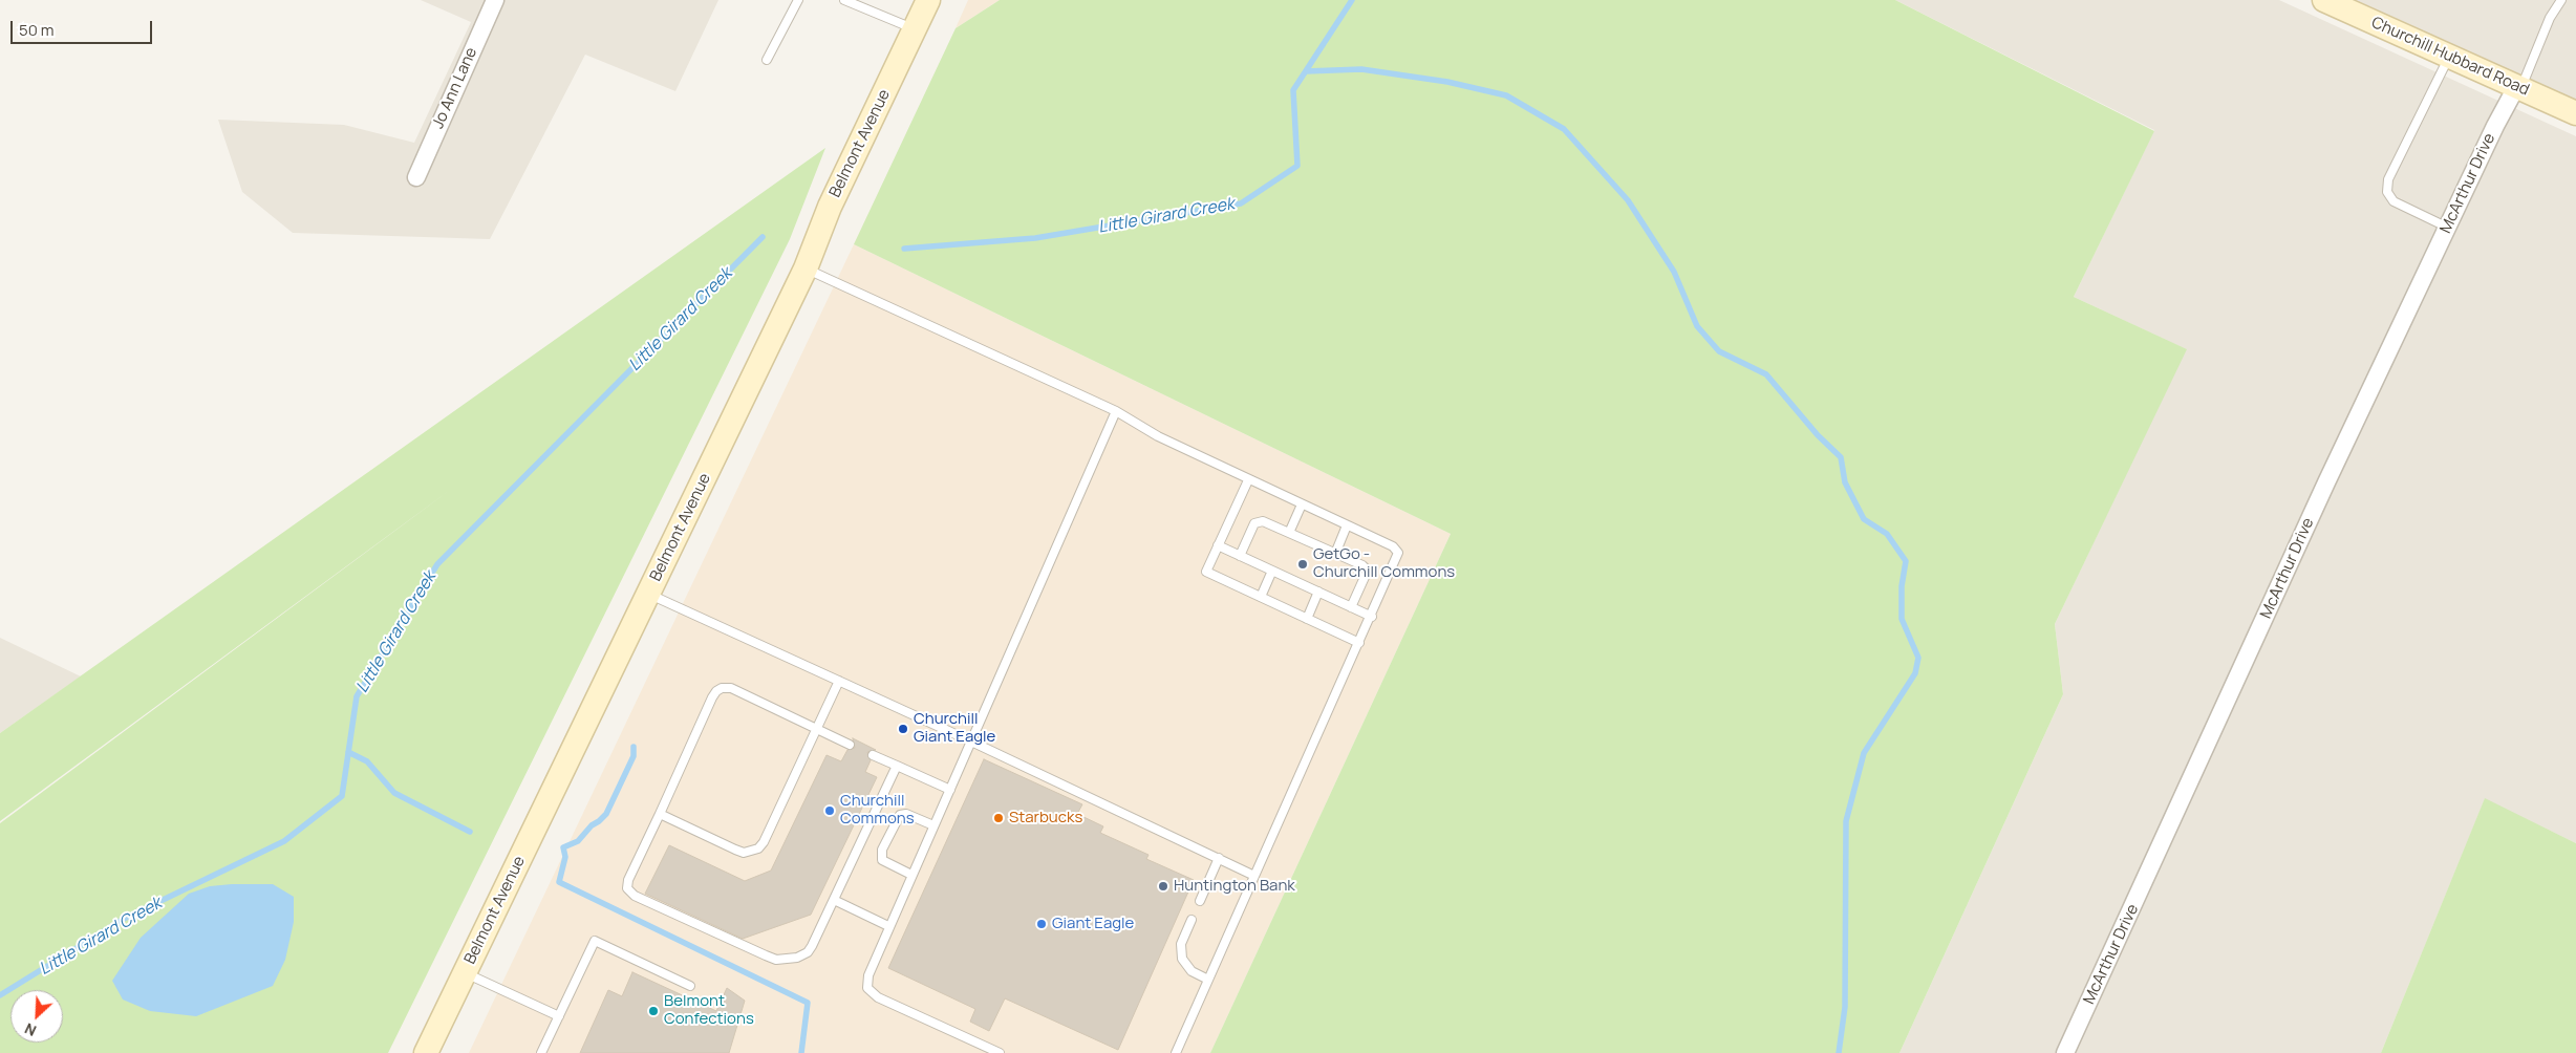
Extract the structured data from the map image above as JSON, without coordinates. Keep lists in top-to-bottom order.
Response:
{
  "streets": {
    "main road": ["Churchill Hubbard Road", "Belmont Avenue"],
    "street": ["Jo Ann Lane", "McArthur Drive"]
  },
  "crossings": [
    ["Churchill Hubbard Road", "McArthur Drive"]
  ],
  "water": ["Little Girard Creek"],
  "places": [
    "GetGo - Churchill Commons",
    "Churchill Giant Eagle",
    "Churchill Commons",
    "Starbucks",
    "Huntington Bank",
    "Giant Eagle",
    "Belmont Confections"
  ],
  "scale_bar": "50 m",
  "north": "bottom left"
}
